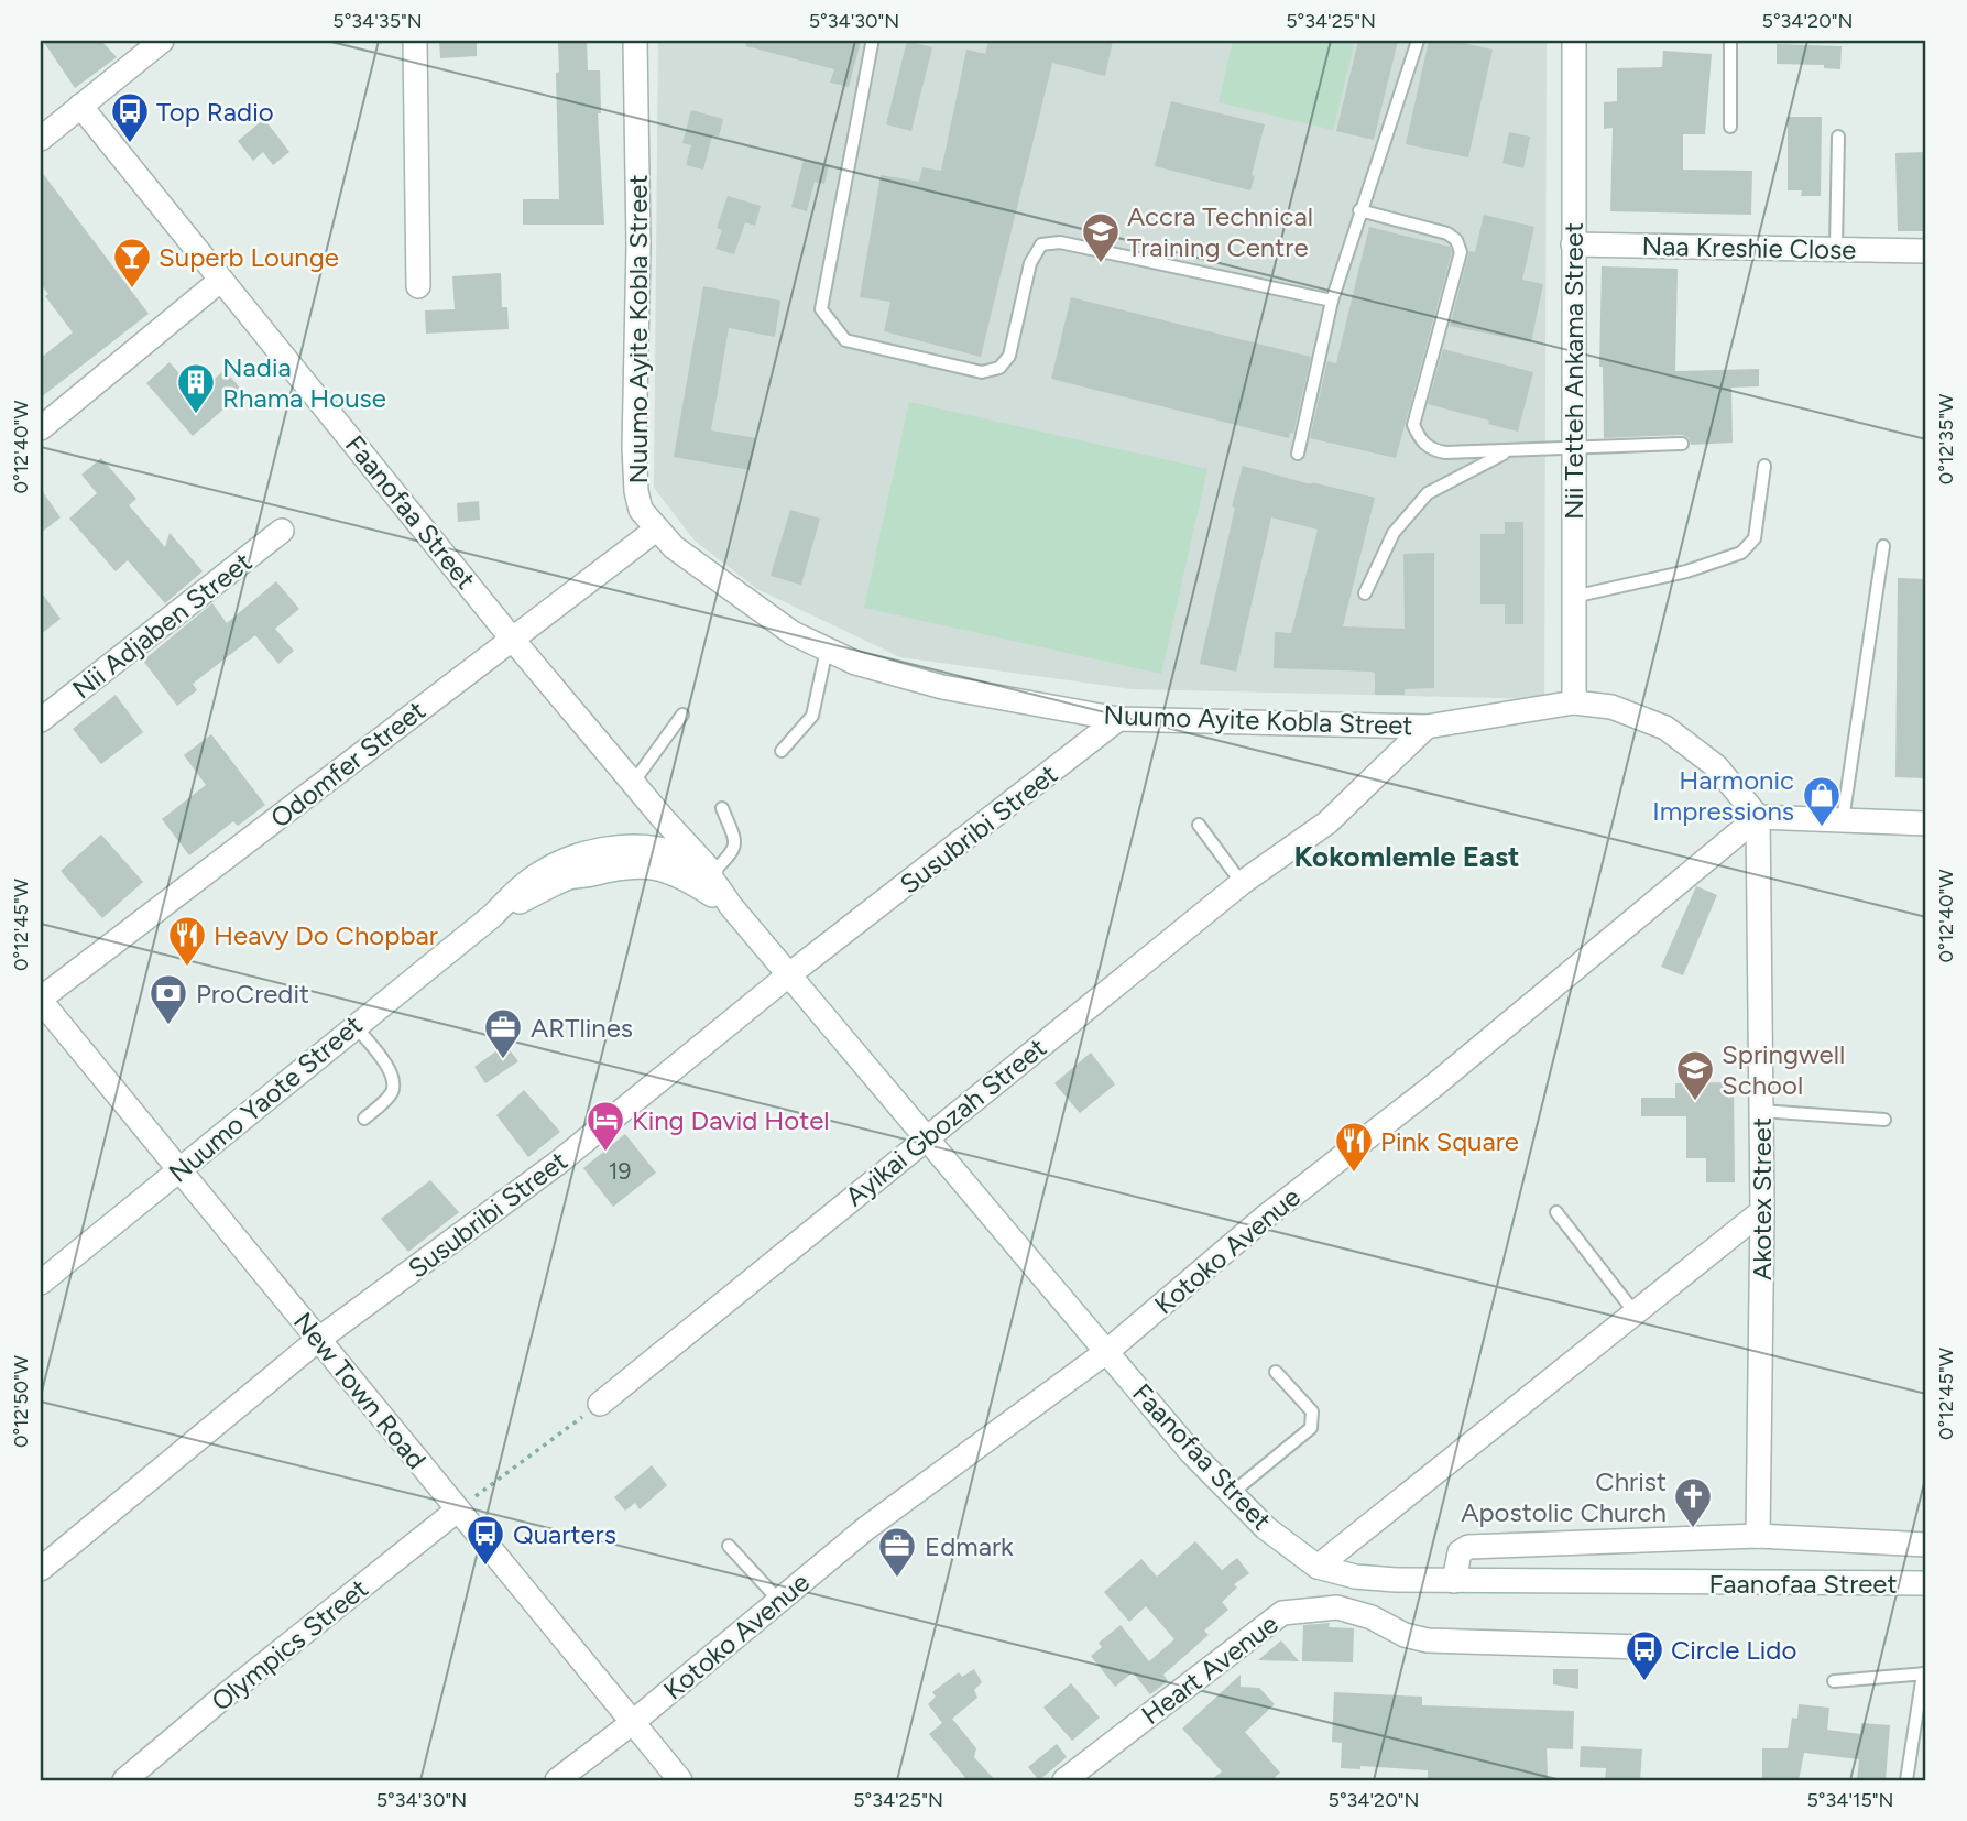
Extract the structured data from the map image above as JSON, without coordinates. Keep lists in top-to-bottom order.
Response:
{
  "streets": {
    "street": [
      "Naa Kreshie Close",
      "Nuumo Ayite Kobla Street",
      "Nii Tetteh Ankama Street",
      "Faanofaa Street",
      "Nii Adjaben Street",
      "Odomfer Street",
      "Susubribi Street",
      "Nuumo Yaote Street",
      "Ayikai Gbozah Street",
      "Akotex Street",
      "Kotoko Avenue",
      "New Town Road",
      "Olympics Street",
      "Heart Avenue"
    ]
  },
  "crossings": [
    ["Naa Kreshie Close", "Nii Tetteh Ankama Street"],
    ["Nuumo Ayite Kobla Street", "Nii Tetteh Ankama Street"],
    ["Nuumo Ayite Kobla Street", "Odomfer Street"],
    ["Nuumo Ayite Kobla Street", "Susubribi Street"],
    ["Nuumo Ayite Kobla Street", "Ayikai Gbozah Street"],
    ["Nuumo Ayite Kobla Street", "Akotex Street"],
    ["Nuumo Ayite Kobla Street", "Kotoko Avenue"],
    ["Faanofaa Street", "Odomfer Street"],
    ["Faanofaa Street", "Susubribi Street"],
    ["Faanofaa Street", "Nuumo Yaote Street"],
    ["Faanofaa Street", "Ayikai Gbozah Street"],
    ["Faanofaa Street", "Kotoko Avenue"],
    ["Odomfer Street", "New Town Road"],
    ["Susubribi Street", "New Town Road"],
    ["Nuumo Yaote Street", "New Town Road"],
    ["Akotex Street", "Kotoko Avenue"],
    ["Kotoko Avenue", "New Town Road"],
    ["New Town Road", "Olympics Street"]
  ],
  "districts": ["Kokomlemle East"],
  "places": {
    "bus stop": ["Top Radio", "Quarters", "Circle Lido"],
    "school or university": ["Accra Technical Training Centre", "Springwell School"],
    "bar": ["Superb Lounge"],
    "building": ["Nadia Rhama House"],
    "shop": ["Harmonic Impressions"],
    "restaurant": ["Heavy Do Chopbar", "Pink Square"],
    "bank": ["ProCredit"],
    "office": ["ARTlines", "Edmark"],
    "hotel": ["King David Hotel"],
    "church": ["Christ Apostolic Church"]
  },
  "house_numbers": ["19"],
  "coordinates": [
    "5°34'35\"N",
    "5°34'30\"N",
    "5°34'25\"N",
    "5°34'20\"N",
    "0°12'35\"W",
    "0°12'40\"W",
    "0°12'45\"W",
    "0°12'50\"W",
    "5°34'15\"N"
  ]
}
